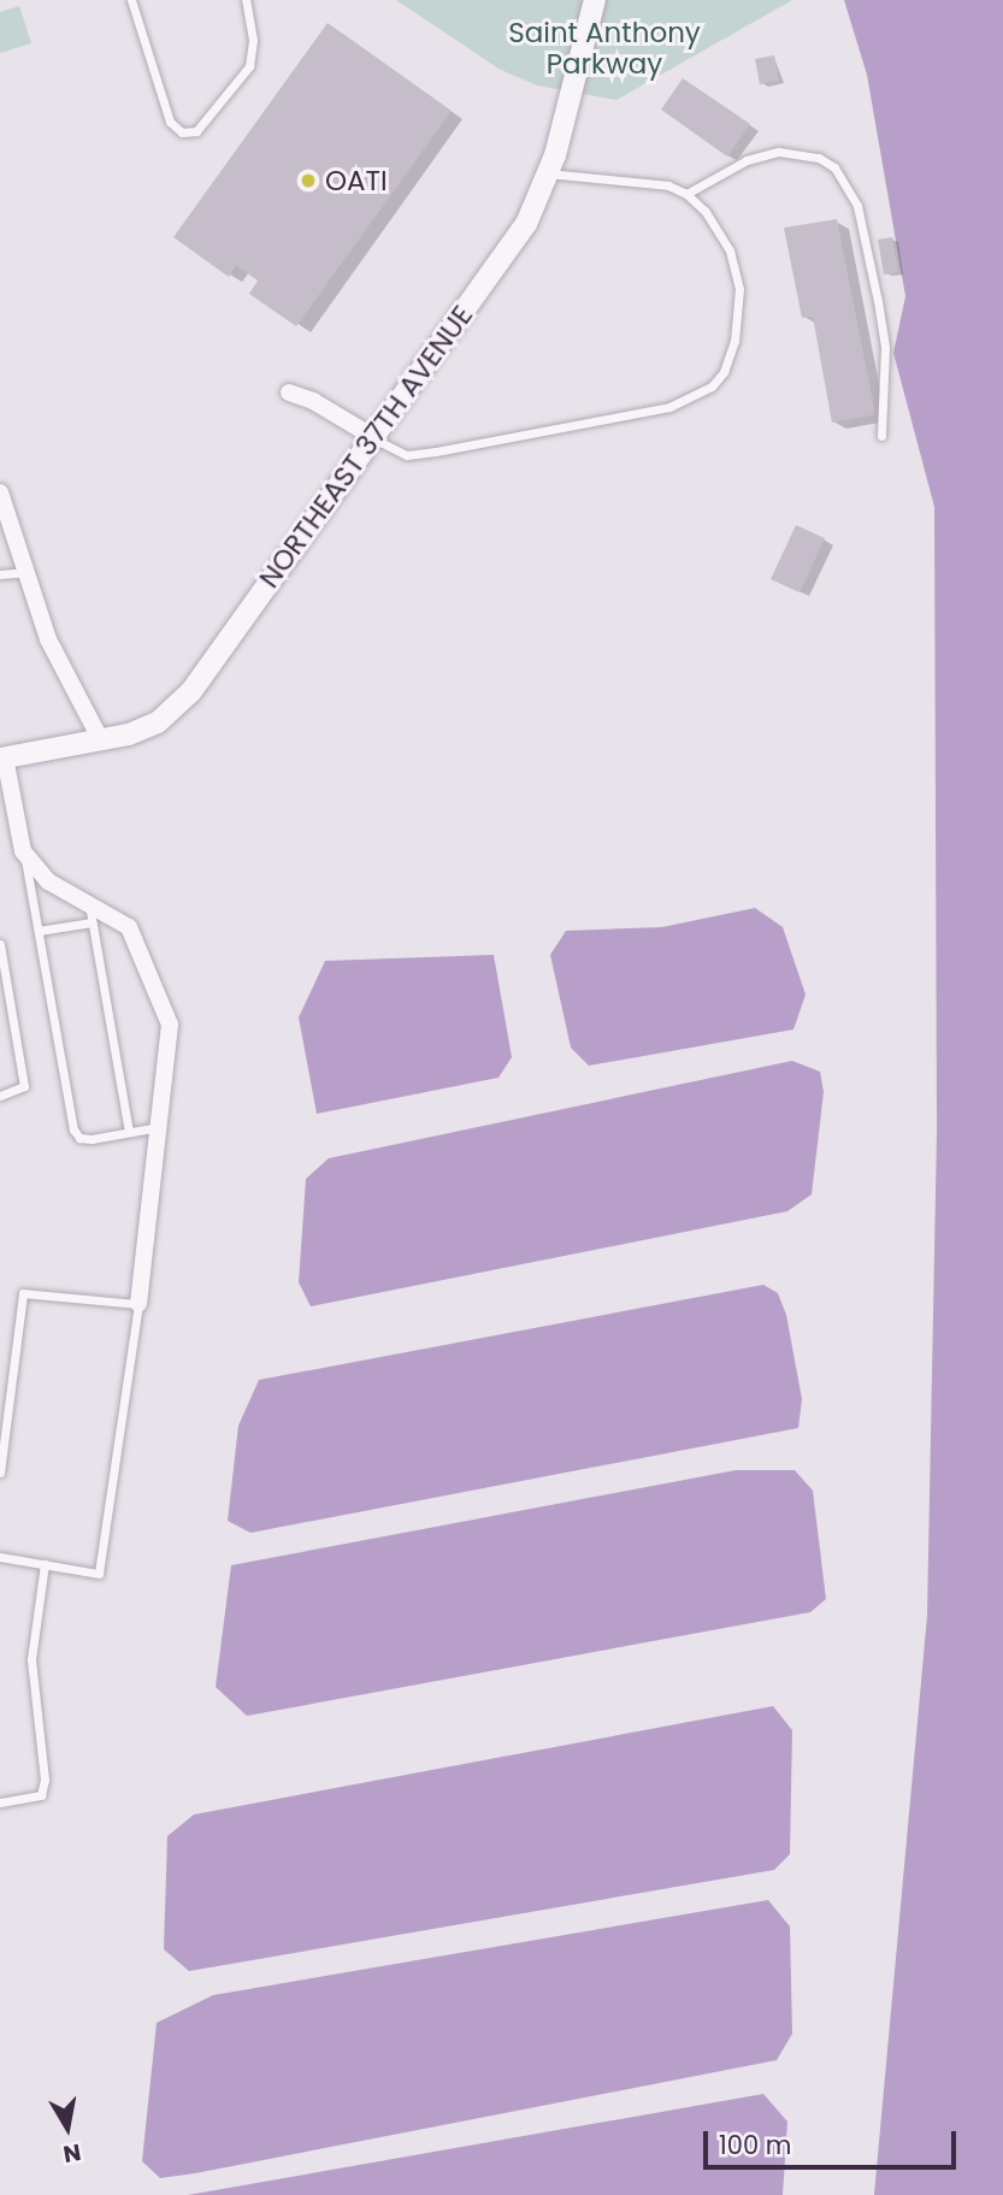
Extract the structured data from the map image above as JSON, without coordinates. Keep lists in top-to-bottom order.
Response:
{
  "streets": {
    "street": ["NORTHEAST 37TH AVENUE"]
  },
  "parks": ["Saint Anthony Parkway"],
  "places": ["OATI"],
  "scale_bar": "100 m",
  "north": "bottom"
}
